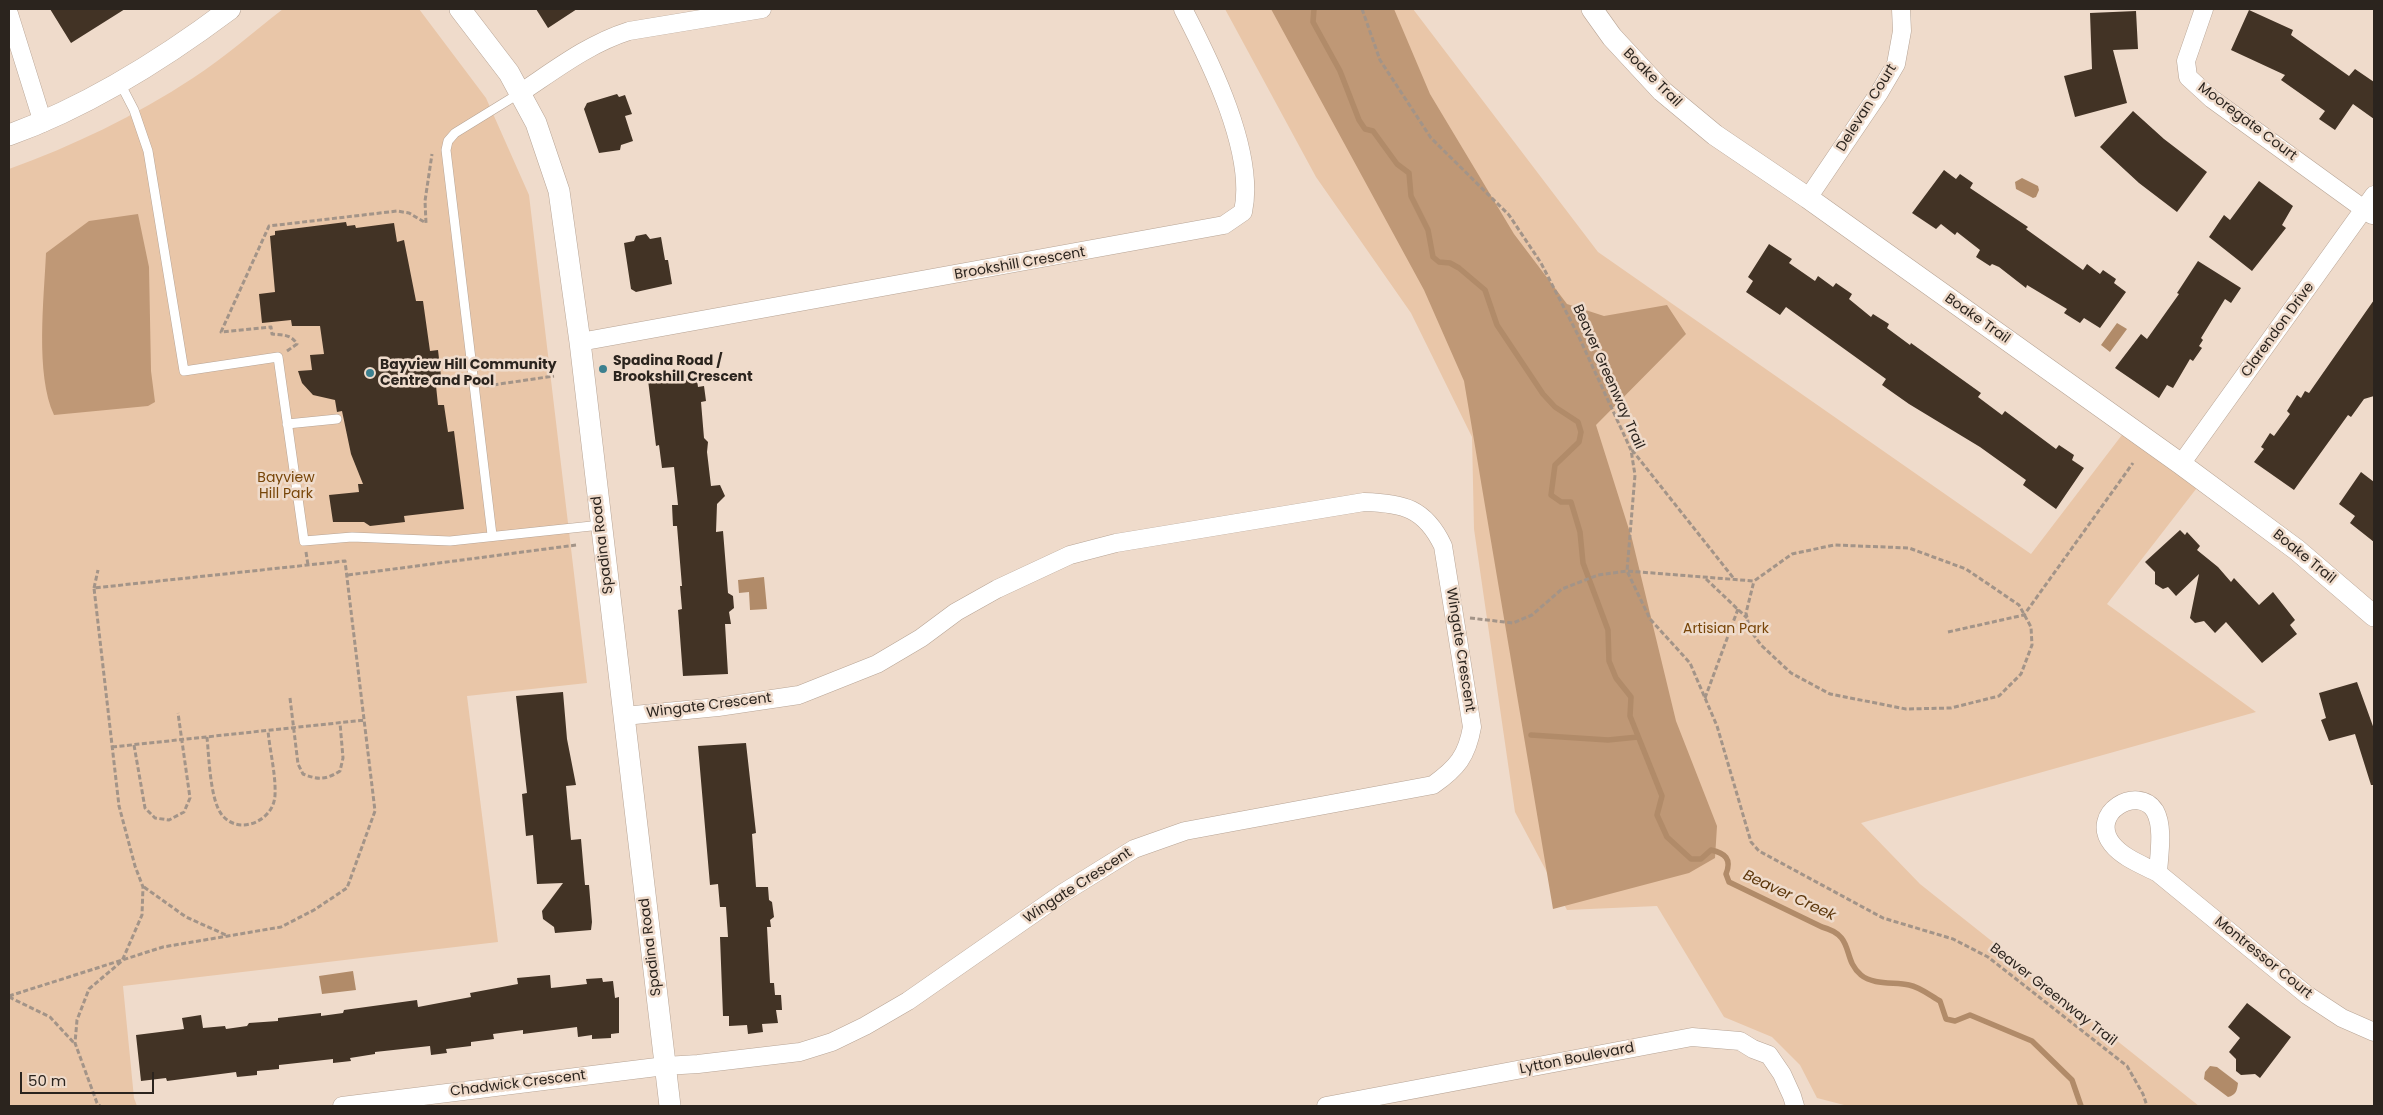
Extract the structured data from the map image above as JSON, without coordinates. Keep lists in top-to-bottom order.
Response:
{
  "streets": {
    "street": [
      "Boake Trail",
      "Delevan Court",
      "Mooregate Court",
      "Brookshill Crescent",
      "Clarendon Drive",
      "Spadina Road",
      "Wingate Crescent",
      "Montressor Court",
      "Lytton Boulevard",
      "Chadwick Crescent"
    ],
    "path": ["Beaver Greenway Trail"]
  },
  "crossings": [
    ["Boake Trail", "Delevan Court"],
    ["Boake Trail", "Clarendon Drive"],
    ["Mooregate Court", "Clarendon Drive"],
    ["Brookshill Crescent", "Spadina Road"],
    ["Spadina Road", "Wingate Crescent"],
    ["Spadina Road", "Chadwick Crescent"],
    ["Wingate Crescent", "Chadwick Crescent"]
  ],
  "water": ["Beaver Creek"],
  "parks": ["Bayview Hill Park", "Artisian Park"],
  "places": ["Spadina Road / Brookshill Crescent", "Bayview Hill Community Centre and Pool"],
  "scale_bar": "50 m"
}
